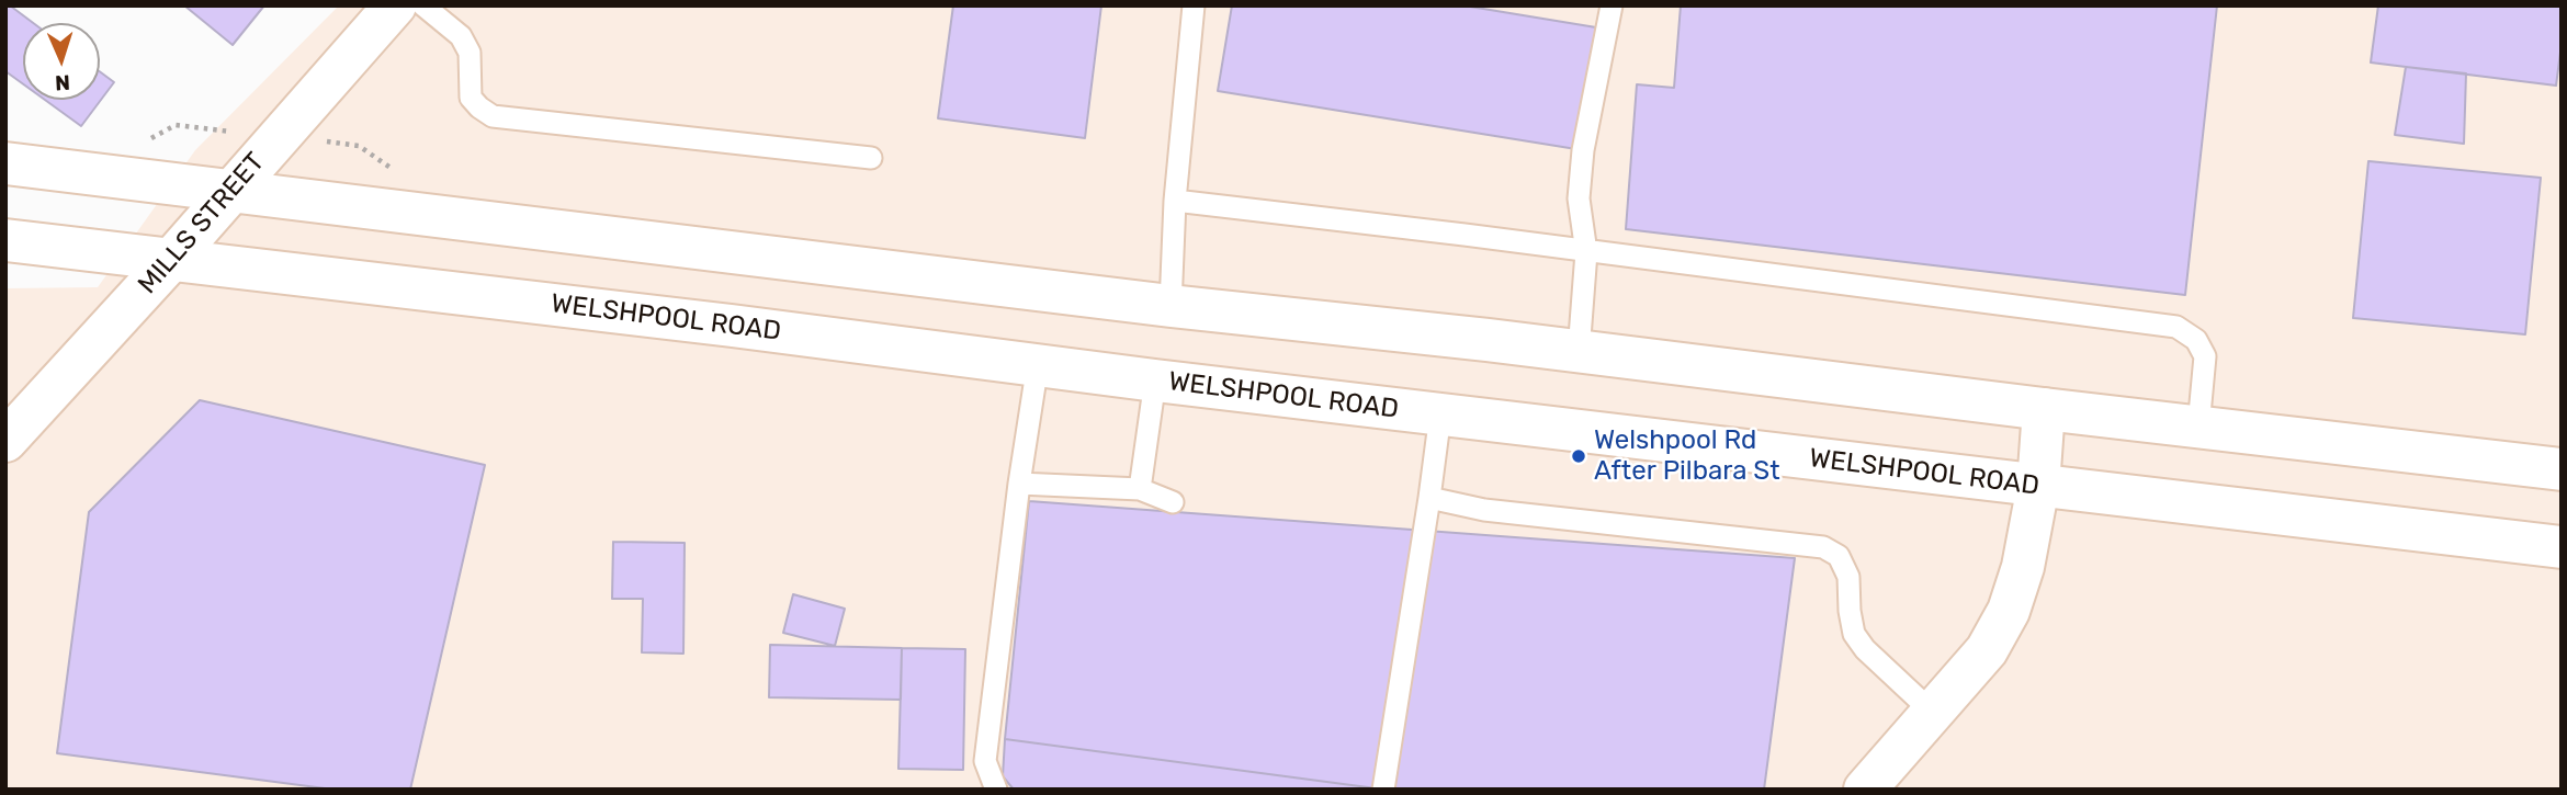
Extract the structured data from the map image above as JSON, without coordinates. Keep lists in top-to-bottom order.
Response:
{
  "streets": {
    "main road": ["MILLS STREET", "WELSHPOOL ROAD"]
  },
  "crossings": [
    ["MILLS STREET", "WELSHPOOL ROAD"]
  ],
  "places": ["Welshpool Rd After Pilbara St"],
  "north": "bottom"
}
